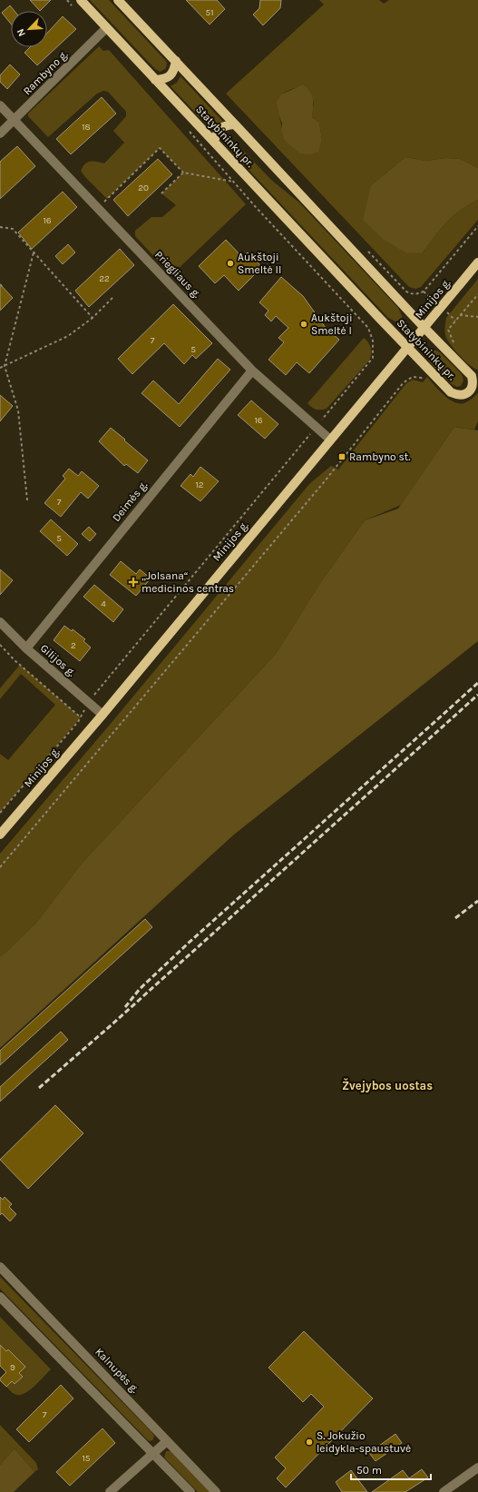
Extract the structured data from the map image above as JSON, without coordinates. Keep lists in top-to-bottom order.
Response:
{
  "streets": {
    "main road": ["Statybininkų pr.", "Minijos g."],
    "street": [
      "Rambyno g.",
      "Priegliaus g.",
      "Deimės g.",
      "Gilijos g.",
      "Kalnupės g."
    ]
  },
  "crossings": [
    ["Rambyno g.", "Statybininkų pr."],
    ["Rambyno g.", "Priegliaus g."],
    ["Statybininkų pr.", "Minijos g."],
    ["Priegliaus g.", "Minijos g."],
    ["Priegliaus g.", "Deimės g."],
    ["Minijos g.", "Gilijos g."],
    ["Deimės g.", "Gilijos g."]
  ],
  "districts": ["Žvejybos uostas"],
  "places": {
    "other": ["Aukštoji Smeltė II", "Aukštoji Smeltė I", "S. Jokužio leidykla-spaustuvė"],
    "transit": ["Rambyno st."],
    "health": ["„Jolsana“ medicinos centras"]
  },
  "house_numbers": [
    "51",
    "18",
    "20",
    "16",
    "22",
    "7",
    "5",
    "16",
    "12",
    "7",
    "5",
    "4",
    "2",
    "9",
    "7",
    "15"
  ],
  "scale_bar": "50 m",
  "north": "bottom left"
}
